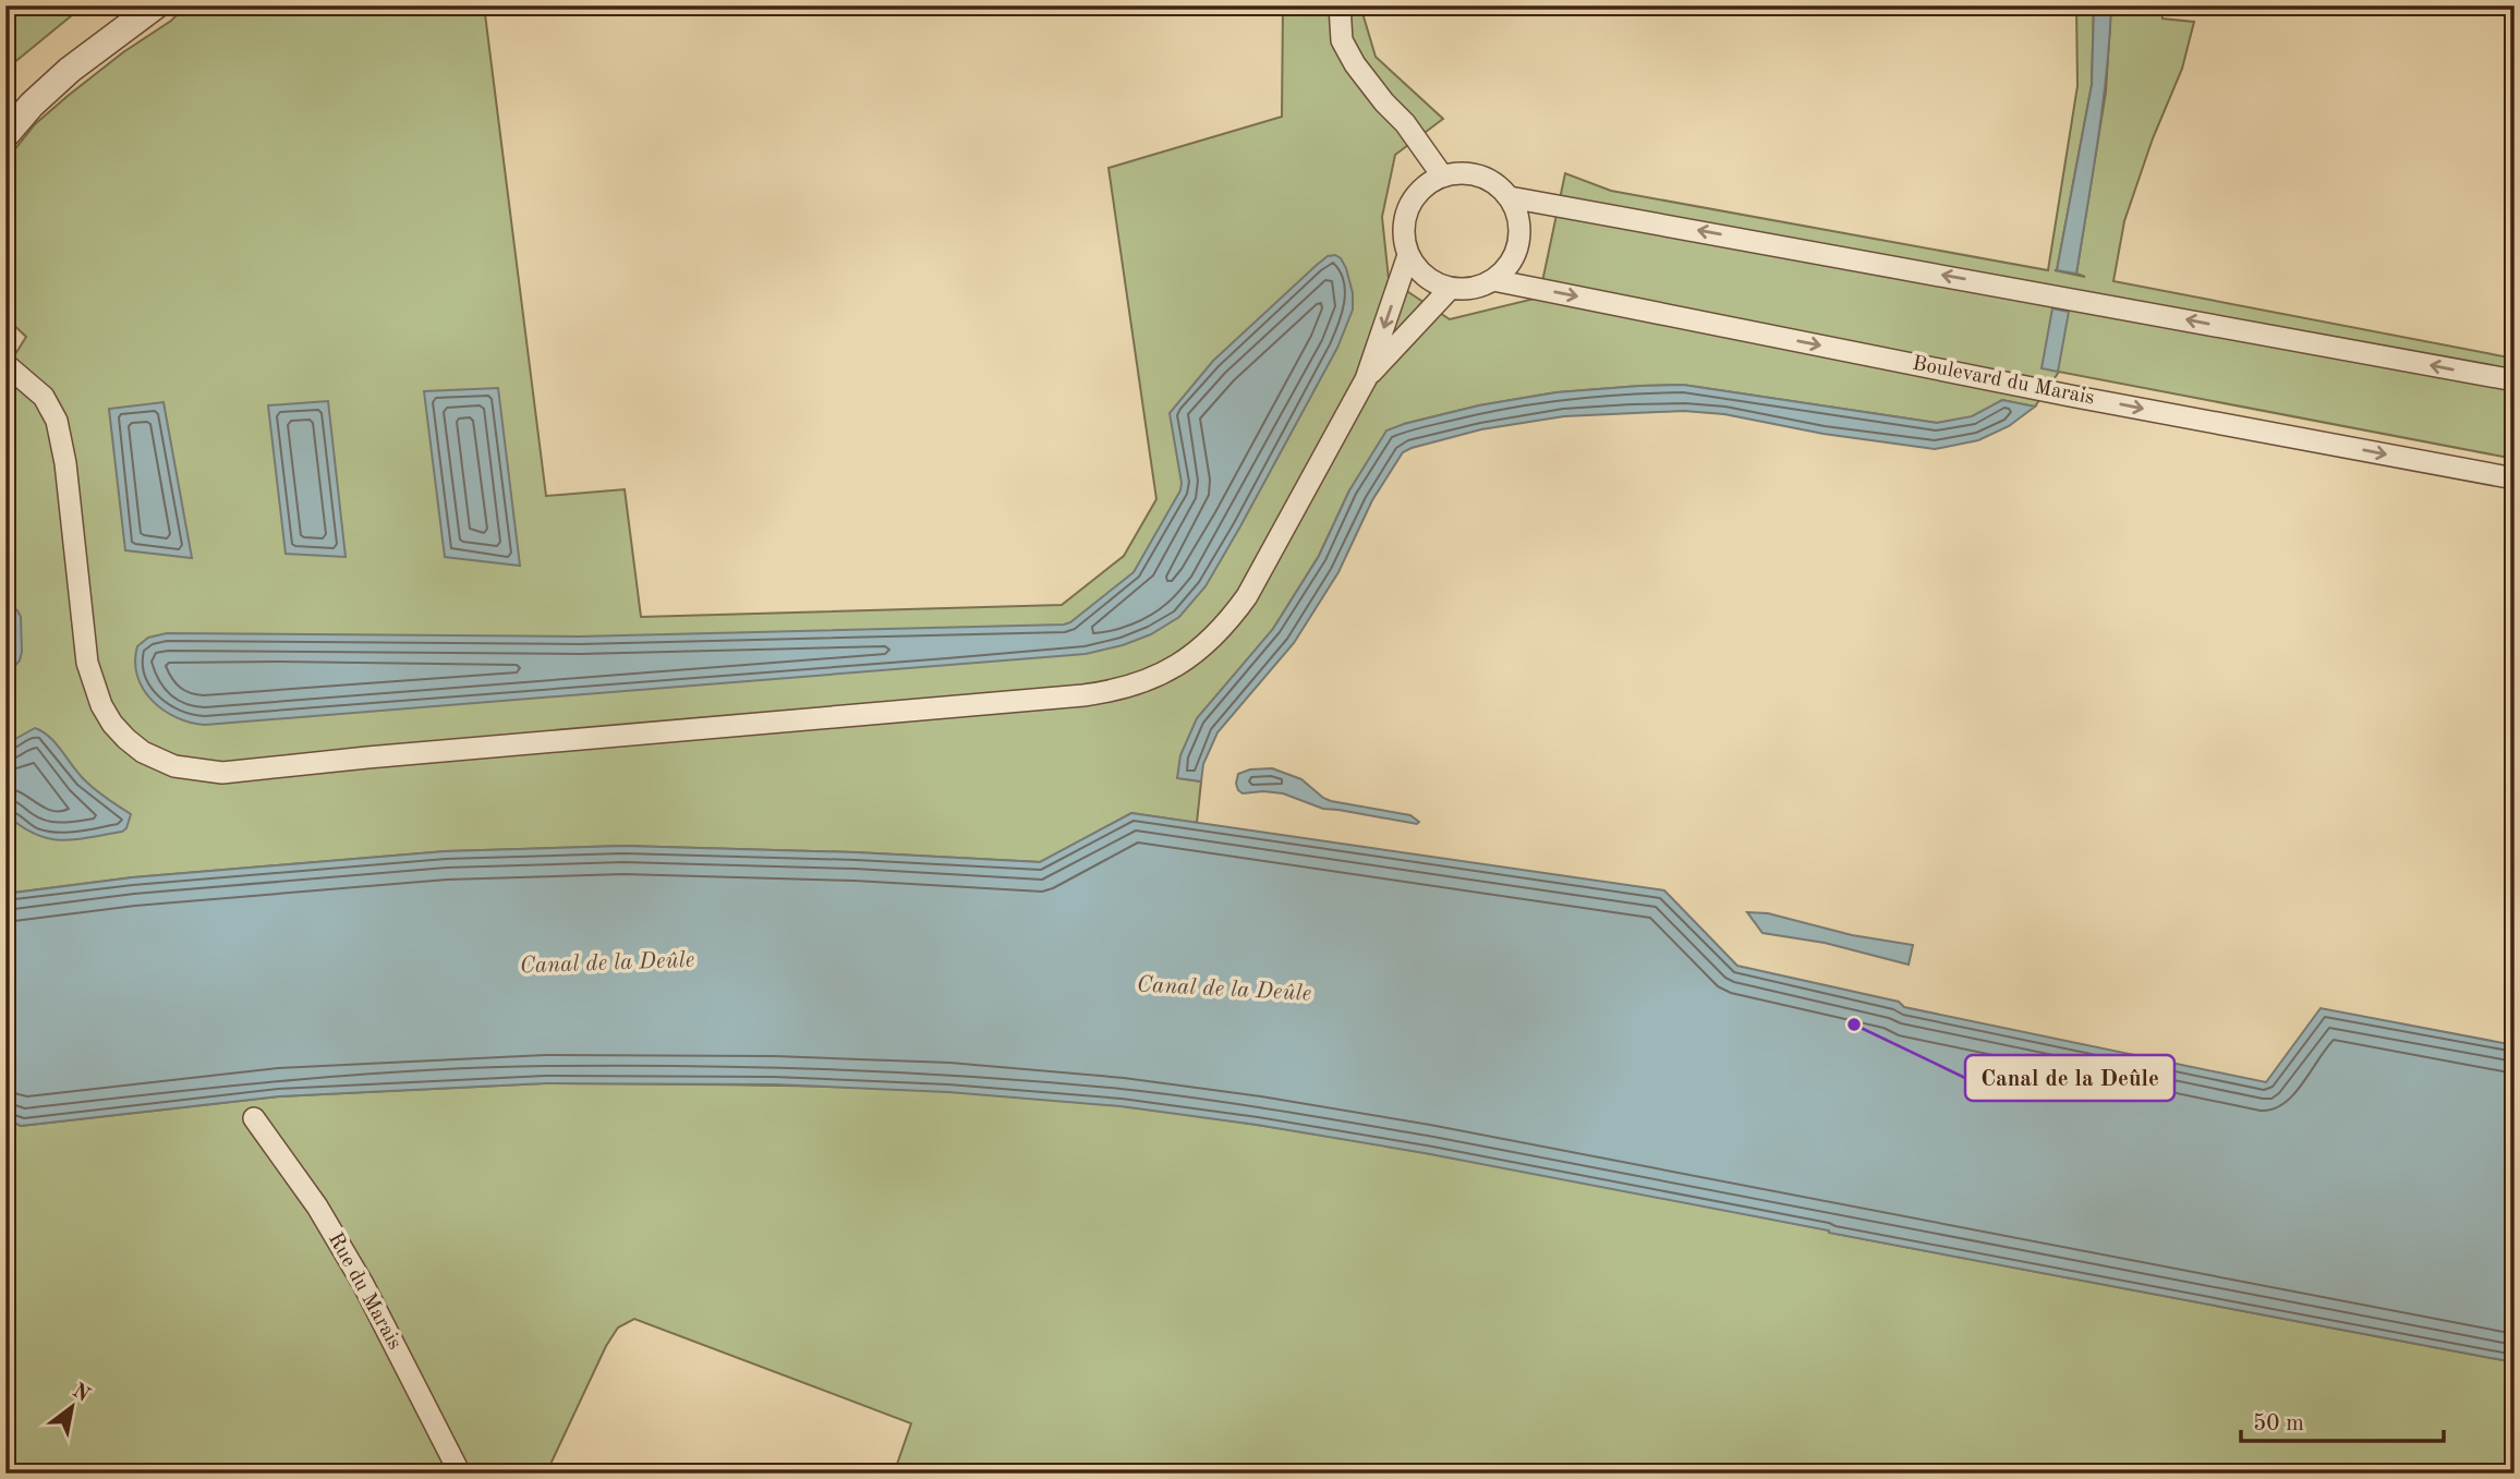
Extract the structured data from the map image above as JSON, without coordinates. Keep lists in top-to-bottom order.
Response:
{
  "streets": {
    "street": ["Boulevard du Marais", "Rue du Marais"]
  },
  "water": ["Canal de la Deûle"],
  "places": ["Canal de la Deûle"],
  "scale_bar": "50 m",
  "north": "top right"
}
